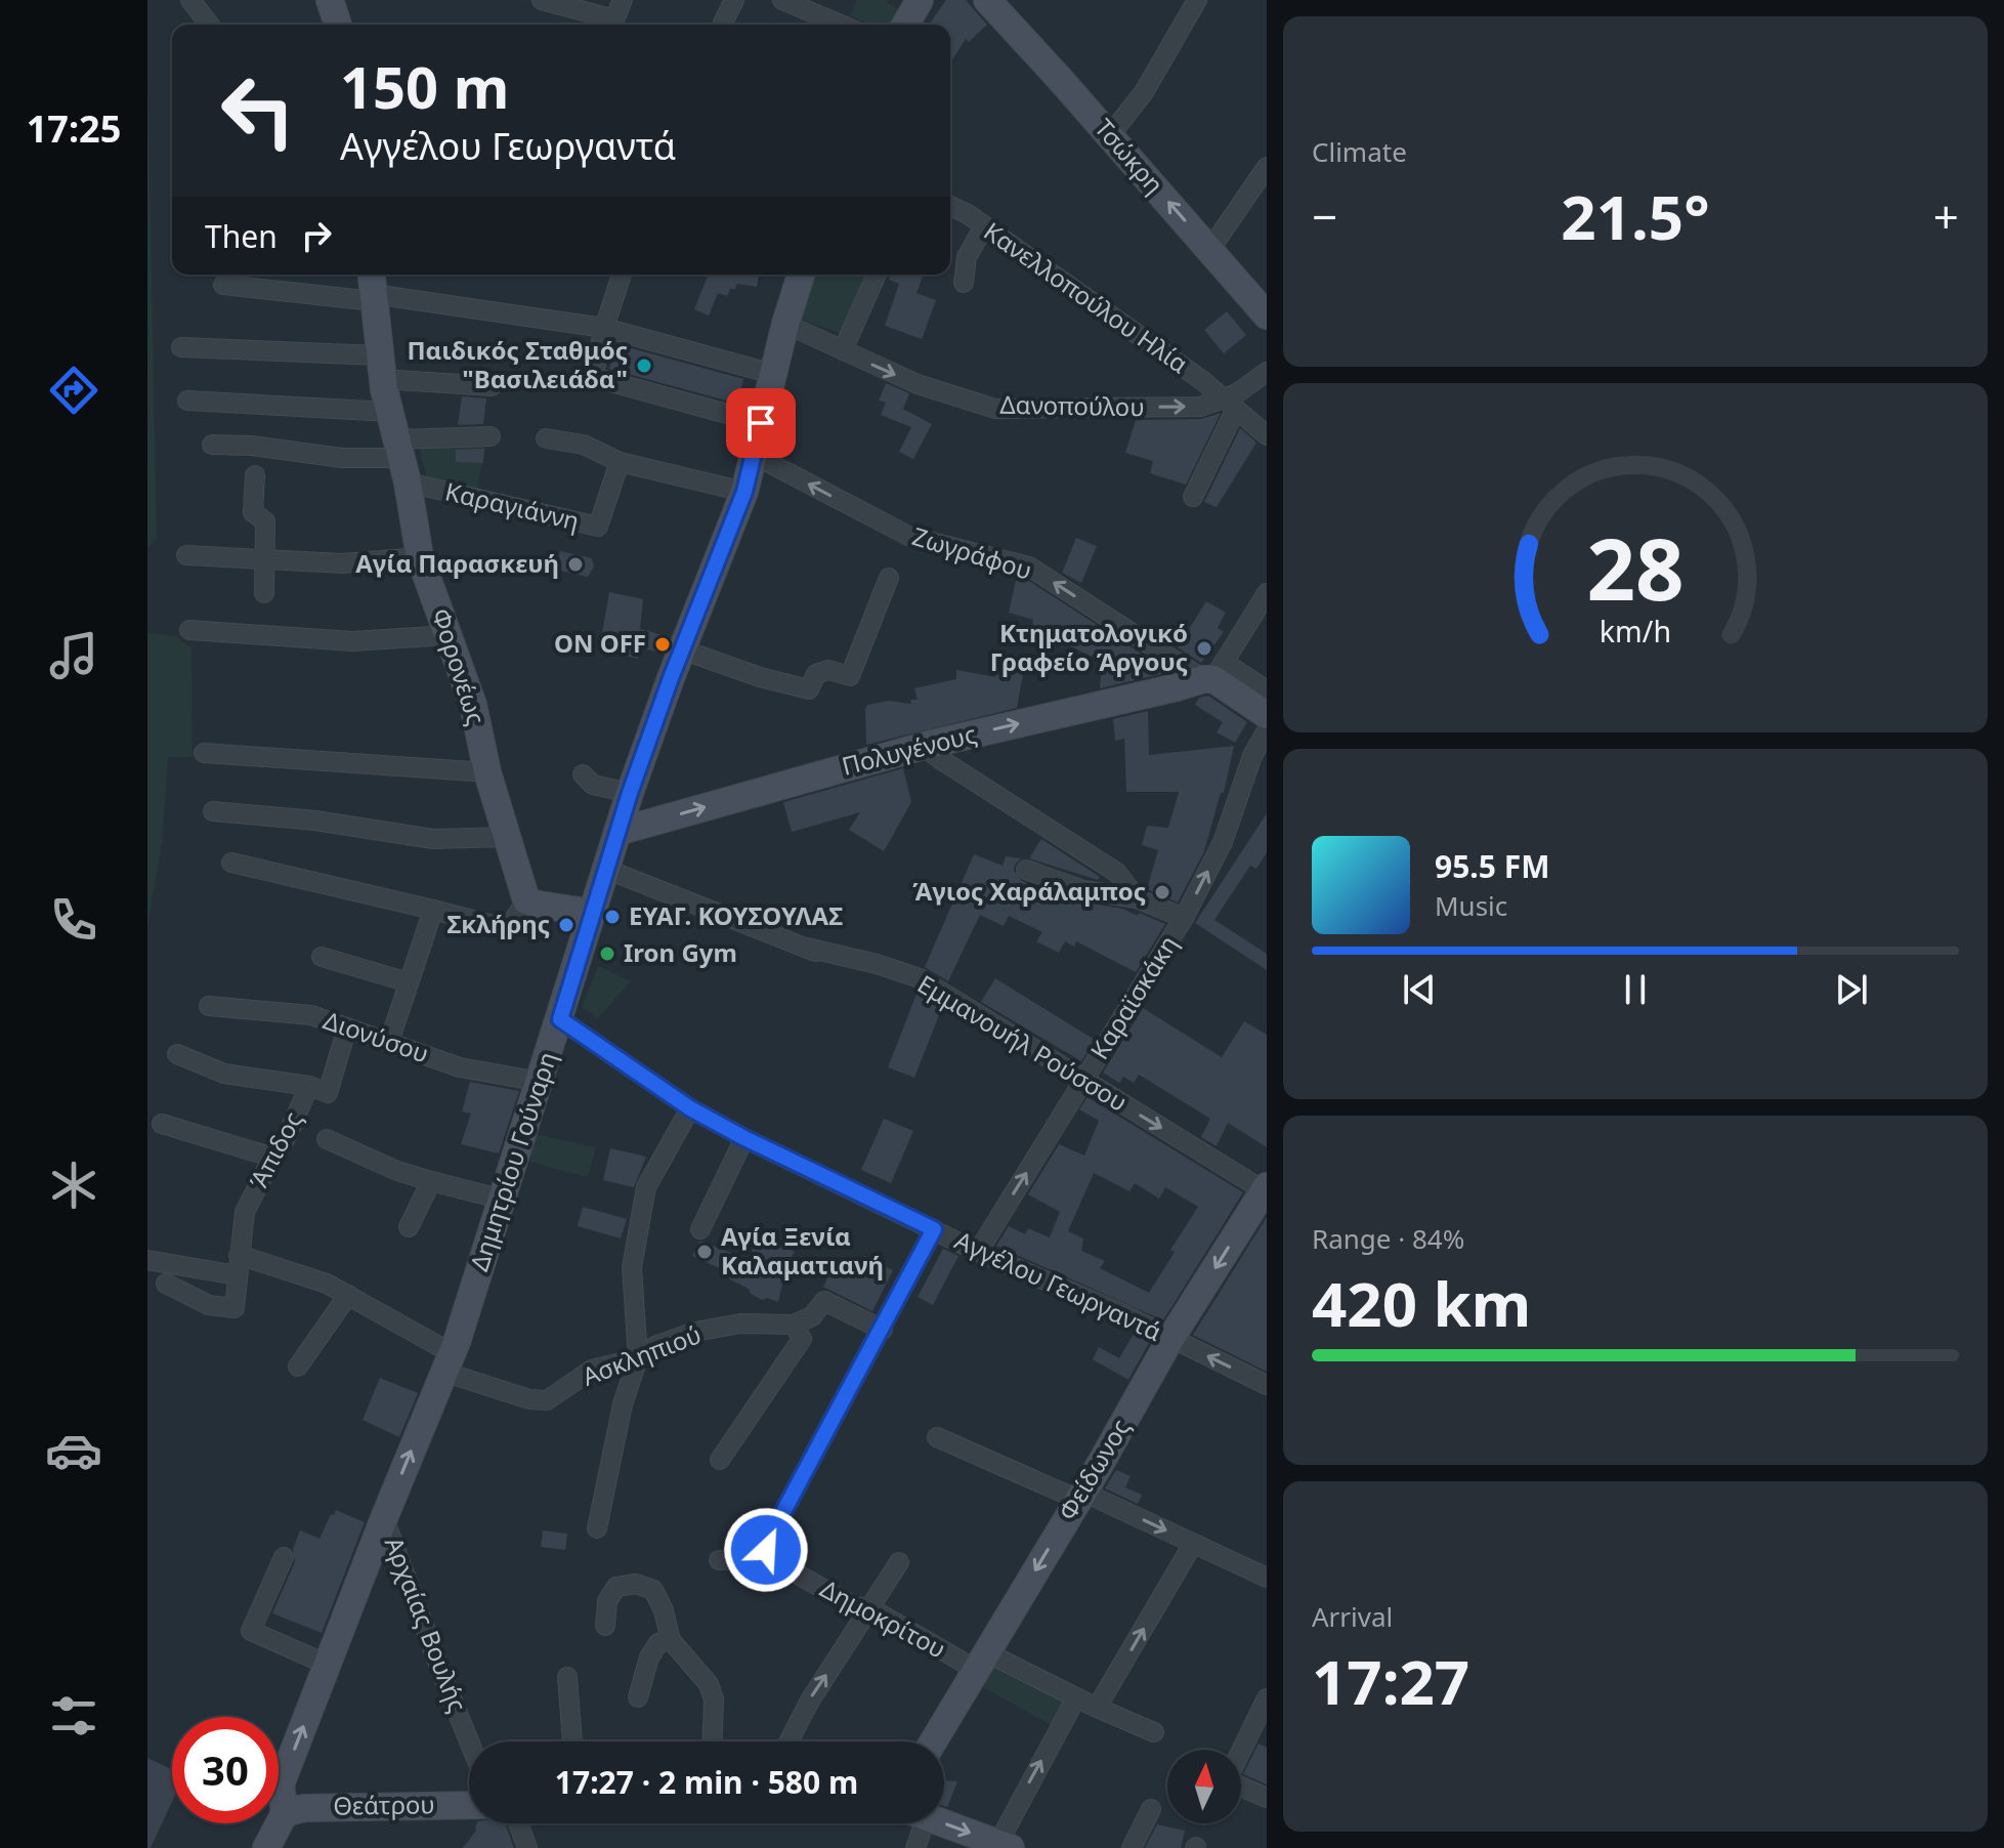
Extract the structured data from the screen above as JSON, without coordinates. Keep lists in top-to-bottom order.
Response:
{
  "streets": {
    "main road": [
      "Τσώκρη",
      "Ζωγράφου",
      "Φορονέως",
      "Πολυγένους",
      "Δημητρίου Γούναρη",
      "Φείδωνος",
      "Θεάτρου"
    ],
    "street": [
      "Κανελλοπούλου Ηλία",
      "Δανοπούλου",
      "Καραγιάννη",
      "Καραϊσκάκη",
      "Διονύσου",
      "Εμμανουήλ Ρούσσου",
      "Άπιδος",
      "Αγγέλου Γεωργαντά",
      "Ασκληπιού",
      "Δημοκρίτου",
      "Αρχαίας Βουλής"
    ]
  },
  "crossings": [
    ["Κανελλοπούλου Ηλία", "Δανοπούλου"],
    ["Δανοπούλου", "Δημητρίου Γούναρη"],
    ["Καραγιάννη", "Φορονέως"],
    ["Ζωγράφου", "Πολυγένους"],
    ["Ζωγράφου", "Δημητρίου Γούναρη"],
    ["Πολυγένους", "Δημητρίου Γούναρη"],
    ["Καραϊσκάκη", "Εμμανουήλ Ρούσσου"],
    ["Καραϊσκάκη", "Αγγέλου Γεωργαντά"],
    ["Διονύσου", "Άπιδος"],
    ["Διονύσου", "Δημητρίου Γούναρη"],
    ["Εμμανουήλ Ρούσσου", "Φείδωνος"],
    ["Δημητρίου Γούναρη", "Αγγέλου Γεωργαντά"],
    ["Δημητρίου Γούναρη", "Ασκληπιού"],
    ["Δημητρίου Γούναρη", "Αρχαίας Βουλής"],
    ["Δημητρίου Γούναρη", "Θεάτρου"],
    ["Αγγέλου Γεωργαντά", "Φείδωνος"],
    ["Φείδωνος", "Δημοκρίτου"]
  ],
  "one_way": [
    "Τσώκρη",
    "Δανοπούλου",
    "Ζωγράφου",
    "Πολυγένους",
    "Καραϊσκάκη",
    "Εμμανουήλ Ρούσσου",
    "Φείδωνος"
  ],
  "places": [
    "Παιδικός Σταθμός \"Βασιλειάδα\"",
    "Αγία Παρασκευή",
    "ON OFF",
    "Κτηματολογικό Γραφείο Άργους",
    "Άγιος Χαράλαμπος",
    "ΕΥΑΓ. ΚΟΥΣΟΥΛΑΣ",
    "Σκλήρης",
    "Iron Gym",
    "Αγία Ξενία Καλαματιανή"
  ],
  "north": "top",
  "page": {
    "tabs": "17:25",
    "tile": [
      "Climate",
      ["Range · 84%", "420 km"],
      ["Arrival", "17:27"]
    ],
    "turn": ["150 m", "Αγγέλου Γεωργαντά"],
    "heat": ["−", "21.5°", "+"],
    "then": "Then",
    "song": ["95.5 FM", "Music"],
    "limit": "30",
    "trip": "17:27 · 2 min · 580 m",
    "gauge": ["28", "km/h"]
  }
}
